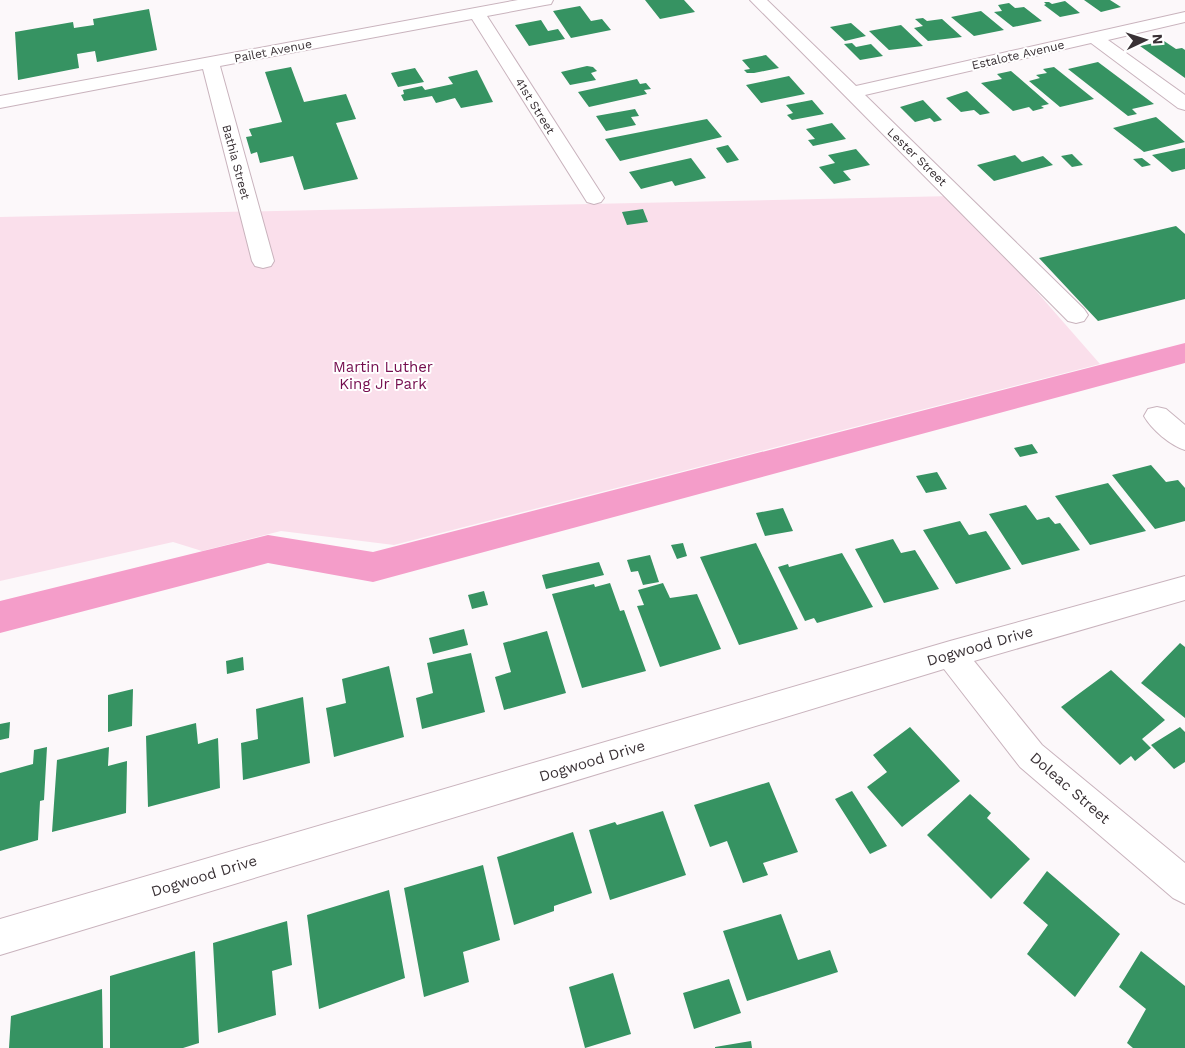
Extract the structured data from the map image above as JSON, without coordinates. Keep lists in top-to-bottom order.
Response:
{
  "streets": {
    "street": [
      "Pailet Avenue",
      "Estalote Avenue",
      "41st Street",
      "Lester Street",
      "Bathia Street",
      "Dogwood Drive",
      "Doleac Street"
    ]
  },
  "crossings": [
    ["Pailet Avenue", "41st Street"],
    ["Pailet Avenue", "Bathia Street"],
    ["Estalote Avenue", "Lester Street"],
    ["Dogwood Drive", "Doleac Street"]
  ],
  "parks": ["Martin Luther King Jr Park"],
  "north": "right"
}
